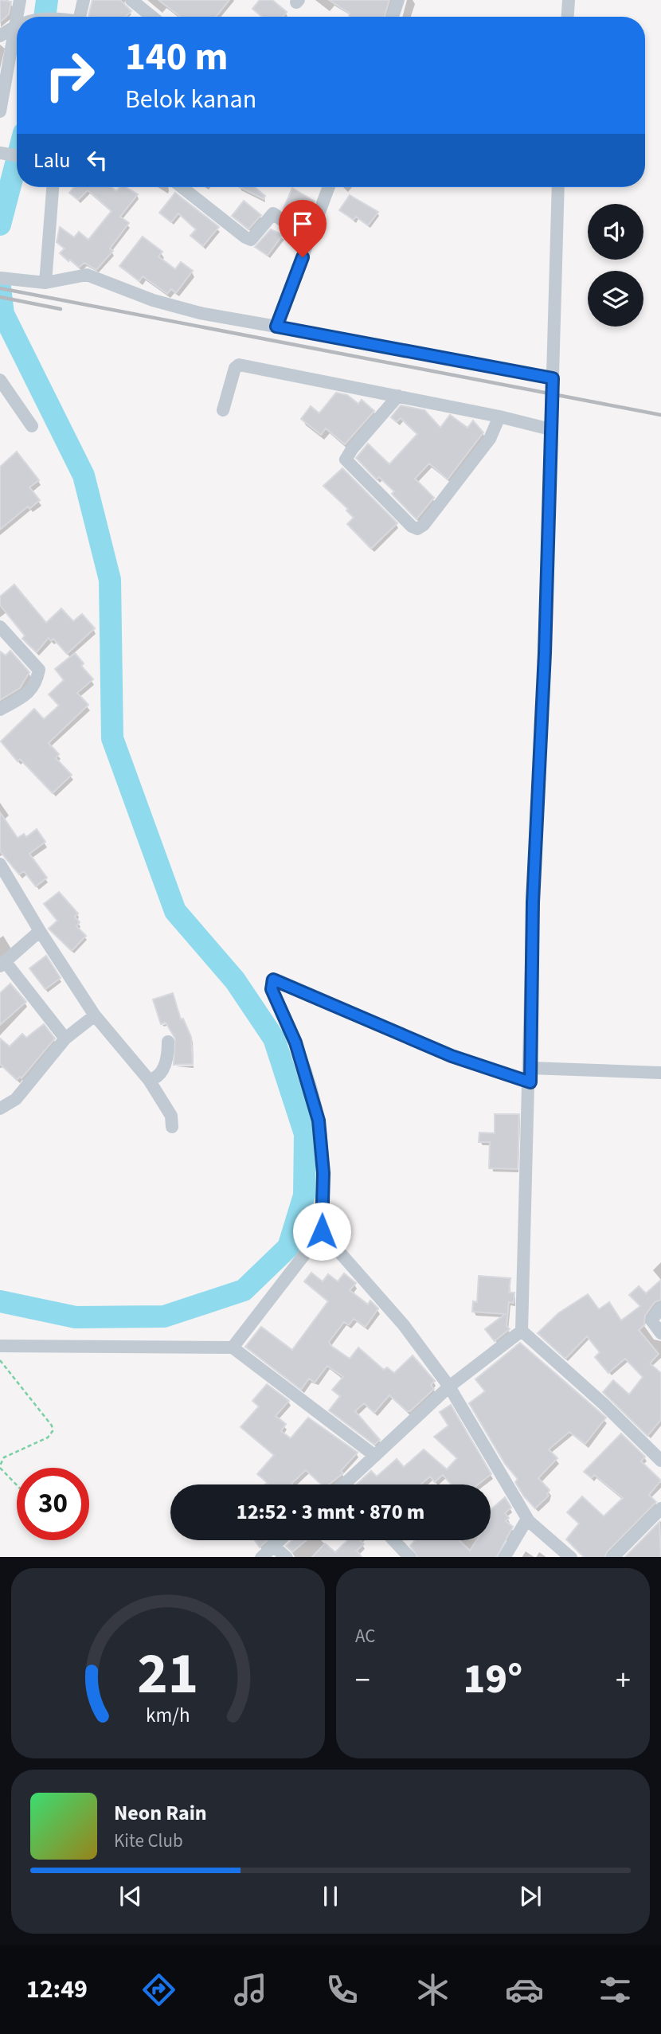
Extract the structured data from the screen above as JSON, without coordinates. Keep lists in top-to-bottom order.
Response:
{
  "page": {
    "turn": ["140 m", "Belok kanan"],
    "then": "Lalu",
    "limit": "30",
    "trip": "12:52 · 3 mnt · 870 m",
    "tile": "AC",
    "heat": ["−", "19°", "+"],
    "song": ["Neon Rain", "Kite Club"],
    "tabs": "12:49",
    "gauge": ["21", "km/h"]
  }
}
